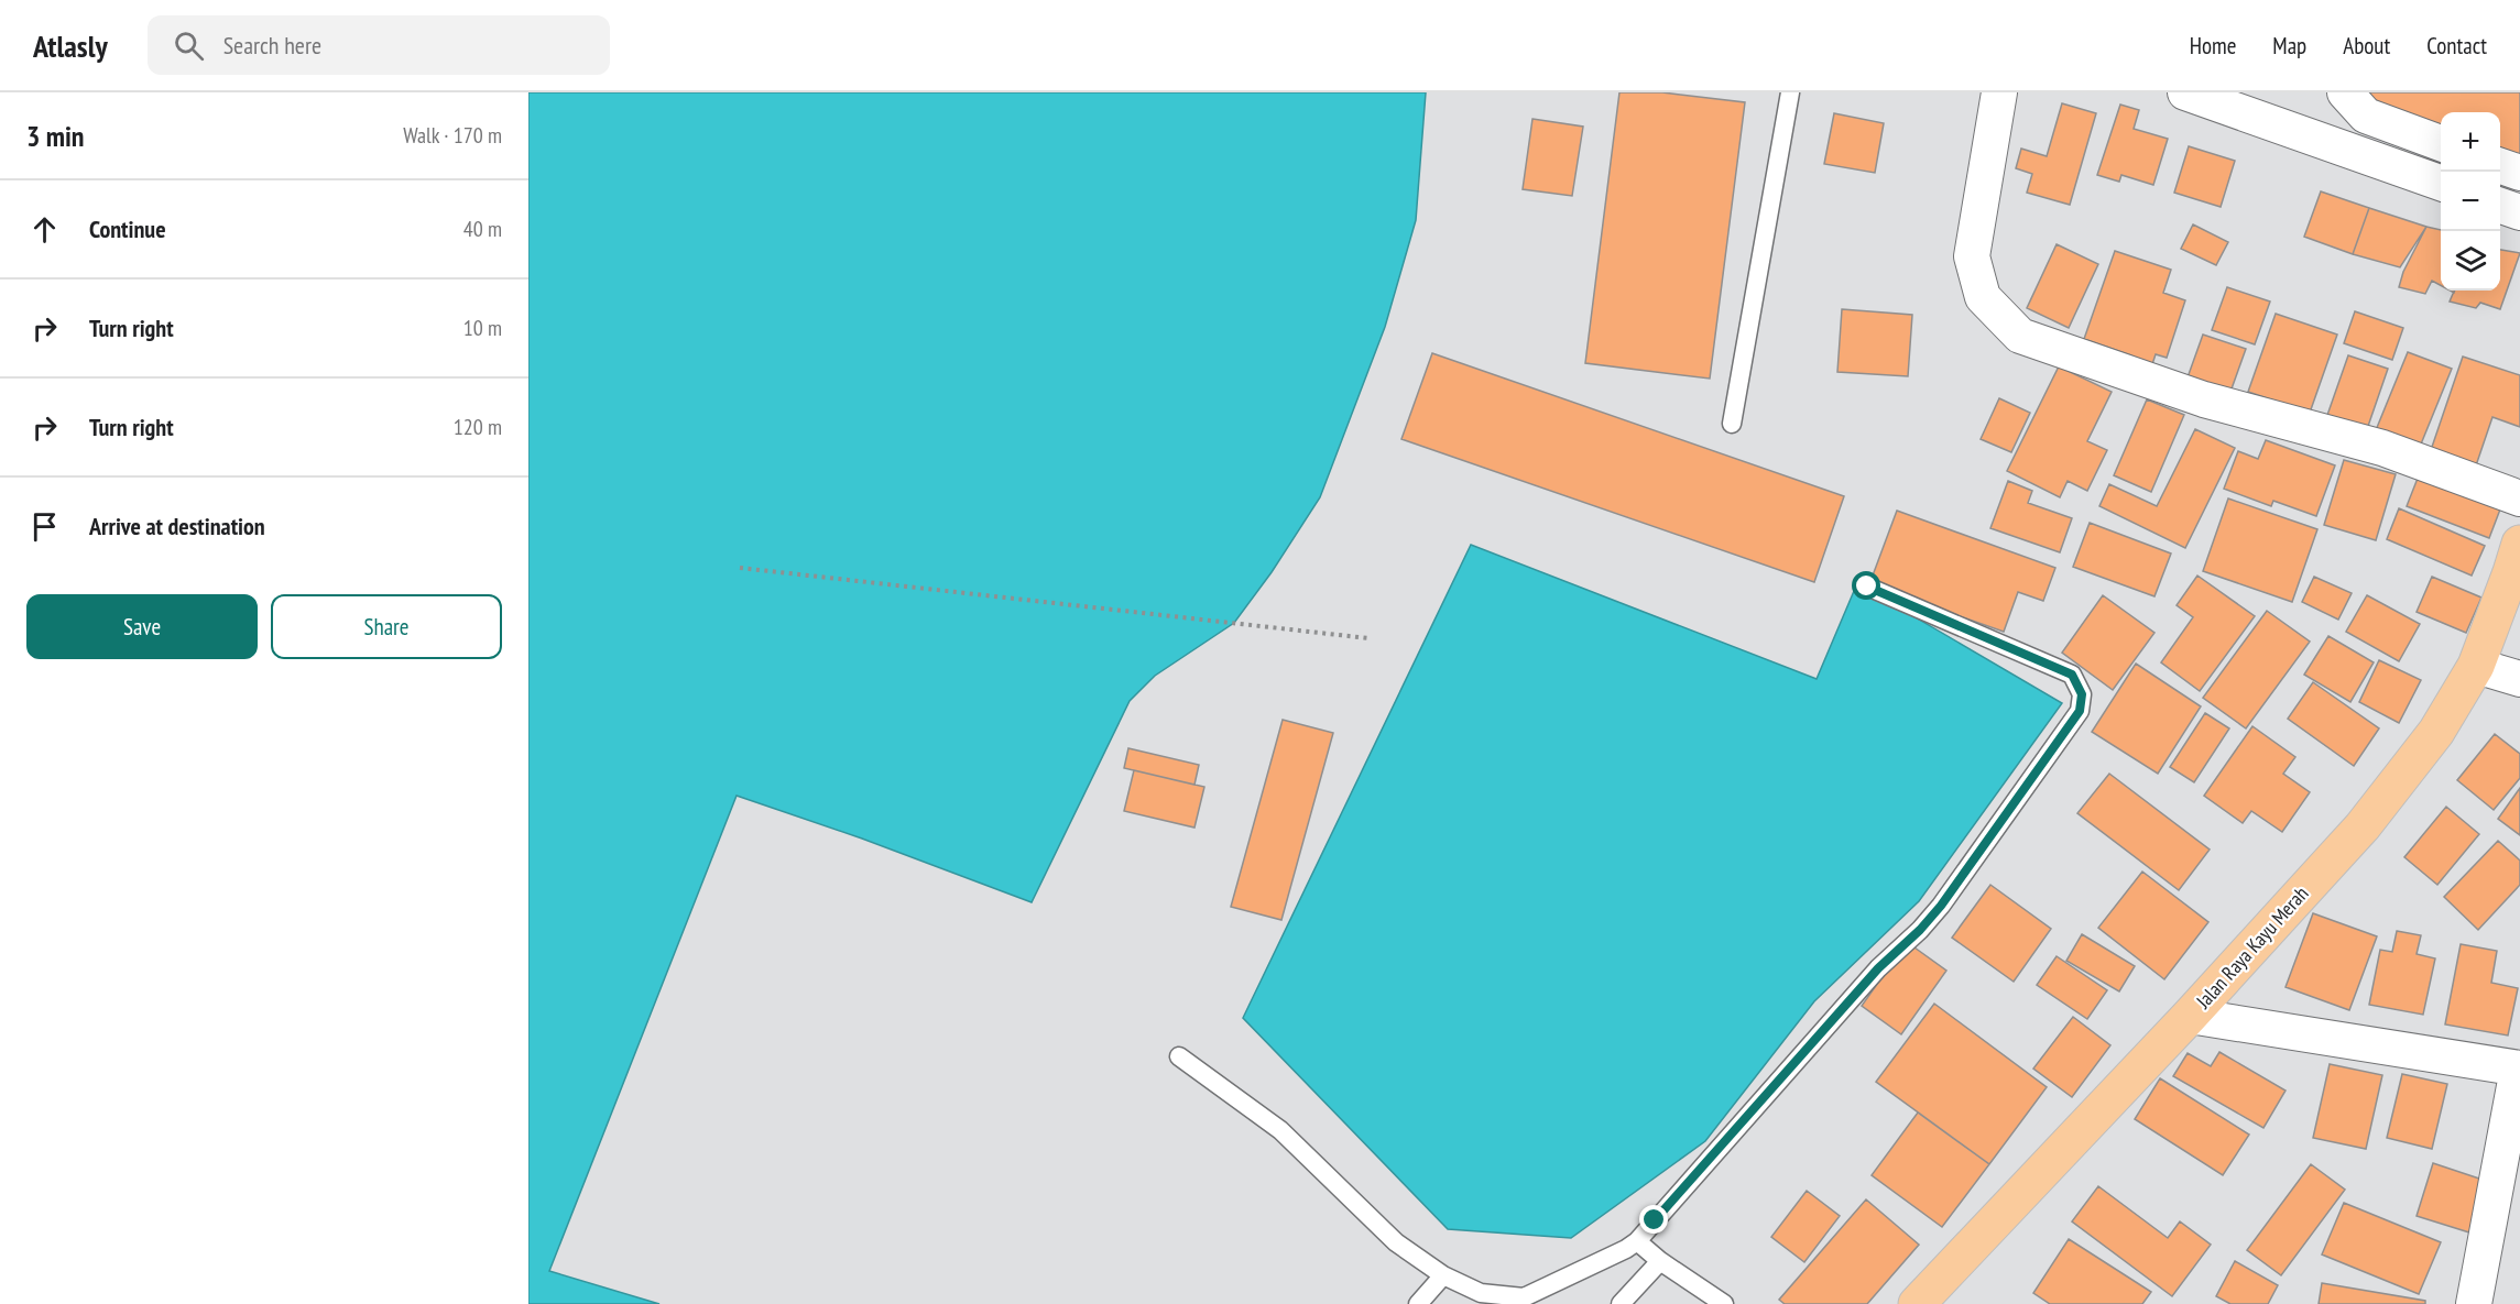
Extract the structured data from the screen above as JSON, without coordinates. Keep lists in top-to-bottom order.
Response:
{
  "streets": {
    "highway": ["Jalan Raya Kayu Merah"]
  },
  "page": {
    "header": "Atlasly",
    "search": "Search here",
    "nav": [
      "Home",
      "Map",
      "About",
      "Contact"
    ],
    "heading": ["3 min", "Walk · 170 m"],
    "map_buttons": ["+", "−"],
    "list": [
      ["Continue", "40 m"],
      ["Turn right", "10 m"],
      ["Turn right", "120 m"],
      "Arrive at destination"
    ],
    "buttons": ["Save", "Share"]
  }
}
